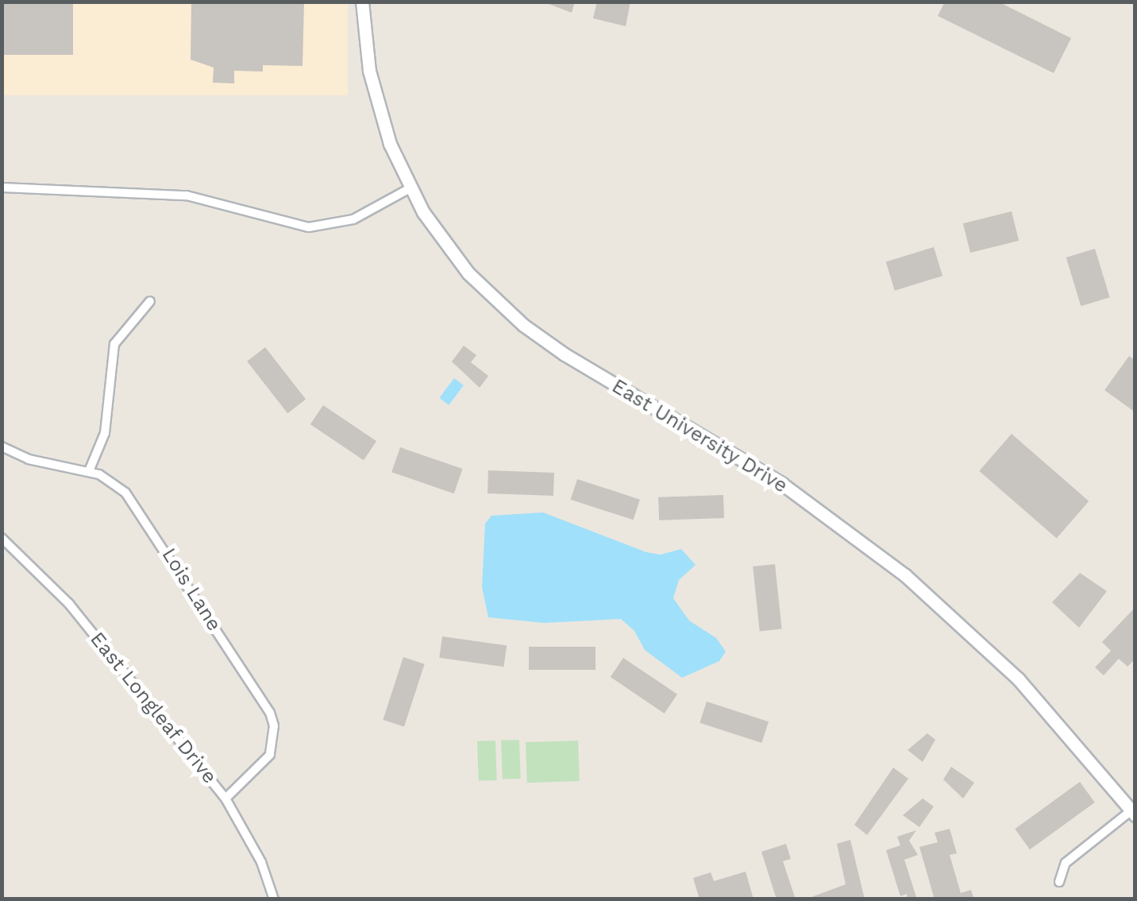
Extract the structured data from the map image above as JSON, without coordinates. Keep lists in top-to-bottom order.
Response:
{
  "streets": {
    "main road": ["East University Drive"],
    "street": ["Lois Lane", "East Longleaf Drive"]
  },
  "crossings": [
    ["Lois Lane", "East Longleaf Drive"]
  ]
}
